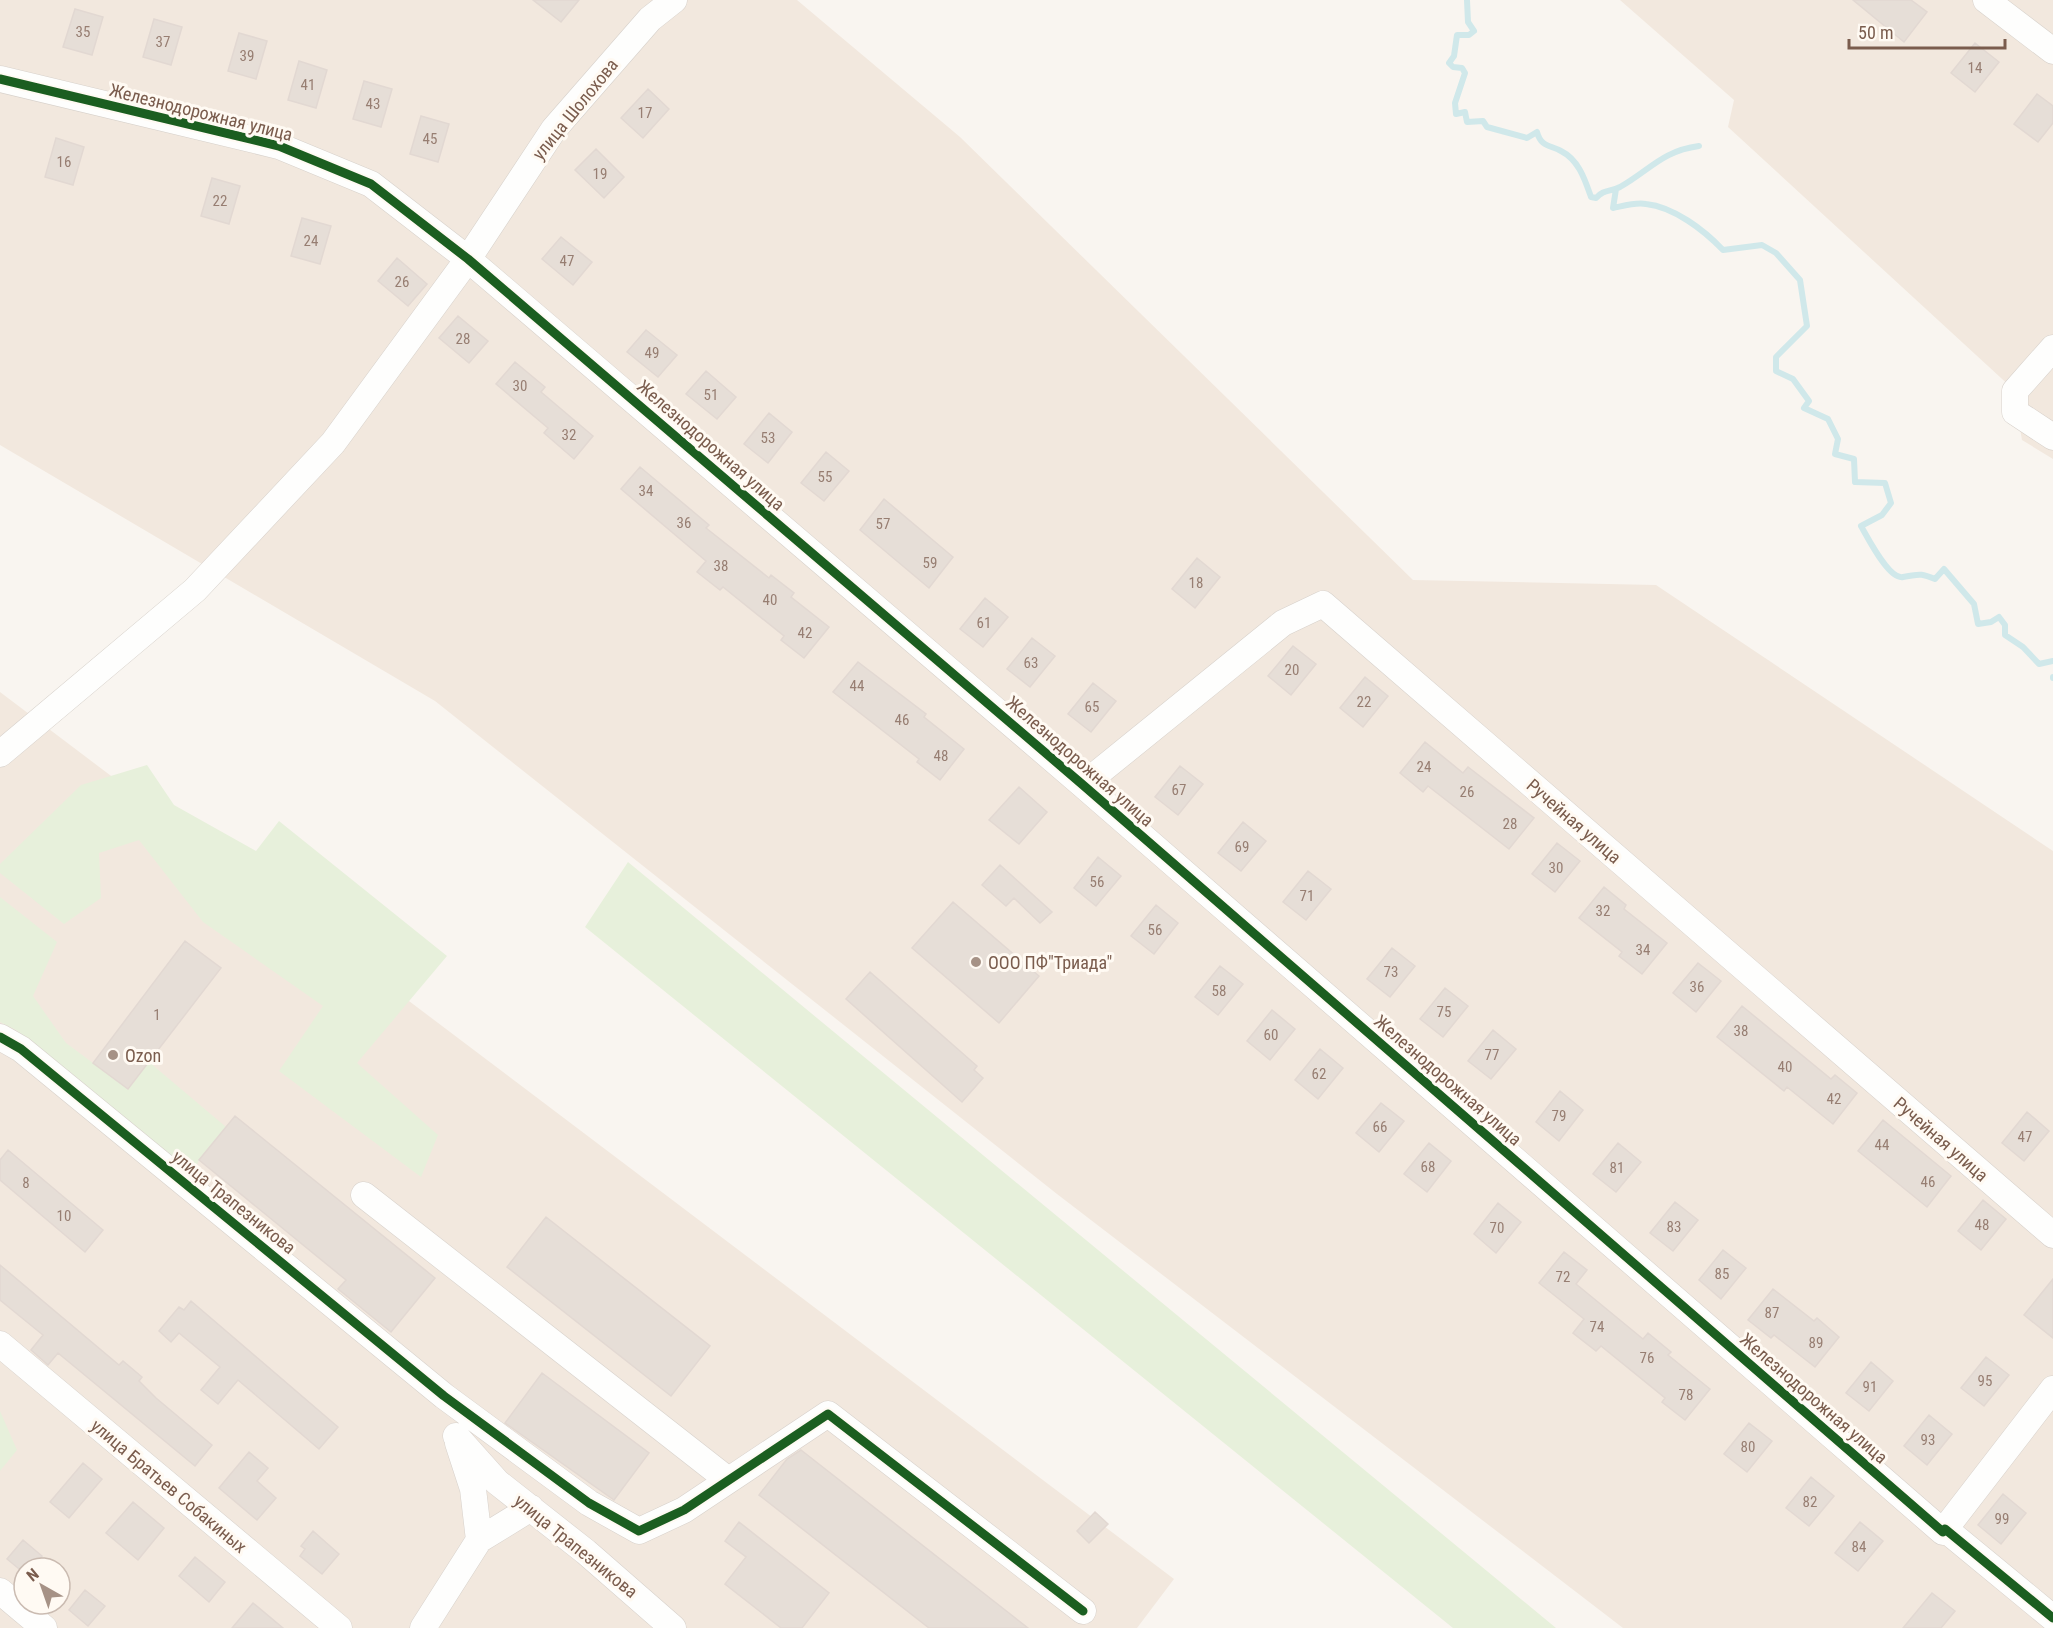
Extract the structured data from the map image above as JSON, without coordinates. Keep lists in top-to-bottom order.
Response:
{
  "streets": {
    "street": [
      "улица Шолохова",
      "Железнодорожная улица",
      "Ручейная улица",
      "улица Трапезникова",
      "улица Братьев Собакиных"
    ]
  },
  "crossings": [
    ["улица Шолохова", "Железнодорожная улица"],
    ["Железнодорожная улица", "Ручейная улица"]
  ],
  "places": ["ООО ПФ\"Триада\"", "Ozon"],
  "house_numbers": [
    "35",
    "37",
    "39",
    "14",
    "41",
    "43",
    "17",
    "45",
    "16",
    "19",
    "22",
    "24",
    "47",
    "26",
    "28",
    "49",
    "30",
    "51",
    "32",
    "53",
    "55",
    "34",
    "36",
    "57",
    "59",
    "38",
    "18",
    "40",
    "61",
    "42",
    "63",
    "20",
    "44",
    "22",
    "65",
    "46",
    "48",
    "24",
    "67",
    "26",
    "28",
    "69",
    "30",
    "56",
    "71",
    "32",
    "56",
    "34",
    "73",
    "36",
    "58",
    "75",
    "1",
    "38",
    "60",
    "77",
    "40",
    "62",
    "42",
    "79",
    "66",
    "47",
    "44",
    "68",
    "81",
    "46",
    "8",
    "10",
    "48",
    "83",
    "70",
    "85",
    "72",
    "87",
    "74",
    "89",
    "76",
    "95",
    "91",
    "78",
    "93",
    "80",
    "82",
    "99",
    "84"
  ],
  "scale_bar": "50 m",
  "north": "top left"
}
